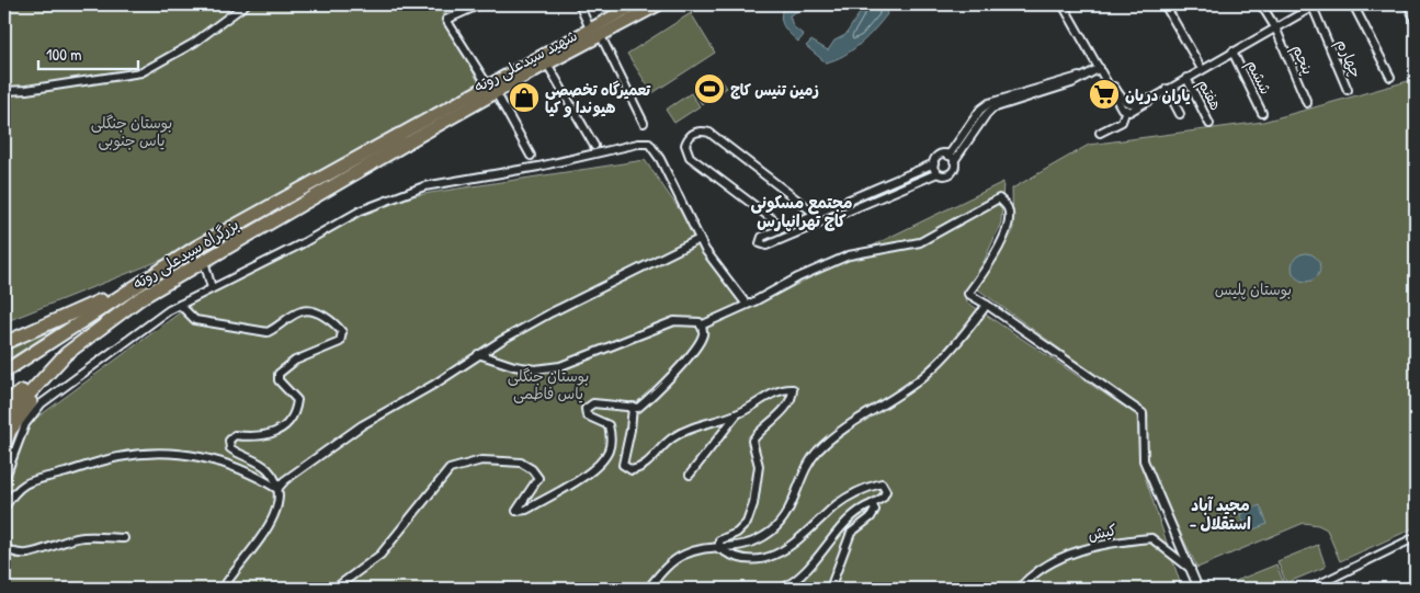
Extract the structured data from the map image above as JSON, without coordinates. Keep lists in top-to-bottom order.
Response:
{
  "streets": {
    "highway": ["بزرگراه سیدعلی روته"],
    "main road": ["شهید سیدعلی روته"],
    "street": [
      "چهارم",
      "پنجم",
      "ششم",
      "هفتم",
      "کیش"
    ]
  },
  "crossings": [
    ["شهید سیدعلی روته", "بزرگراه سیدعلی روته"]
  ],
  "districts": ["مجتمع مسکونی کاج تهرانپارس", "مجید آباد - استقلال"],
  "parks": ["بوستان جنگلی یاس جنوبی", "بوستان پلیس", "بوستان جنگلی یاس فاطمی"],
  "places": {
    "sports": ["زمین تنیس کاج"],
    "supermarket": ["یاران دریان"],
    "shop": ["تعمیرگاه تخصصی هیوندا و کیا"]
  },
  "scale_bar": "100 m"
}
